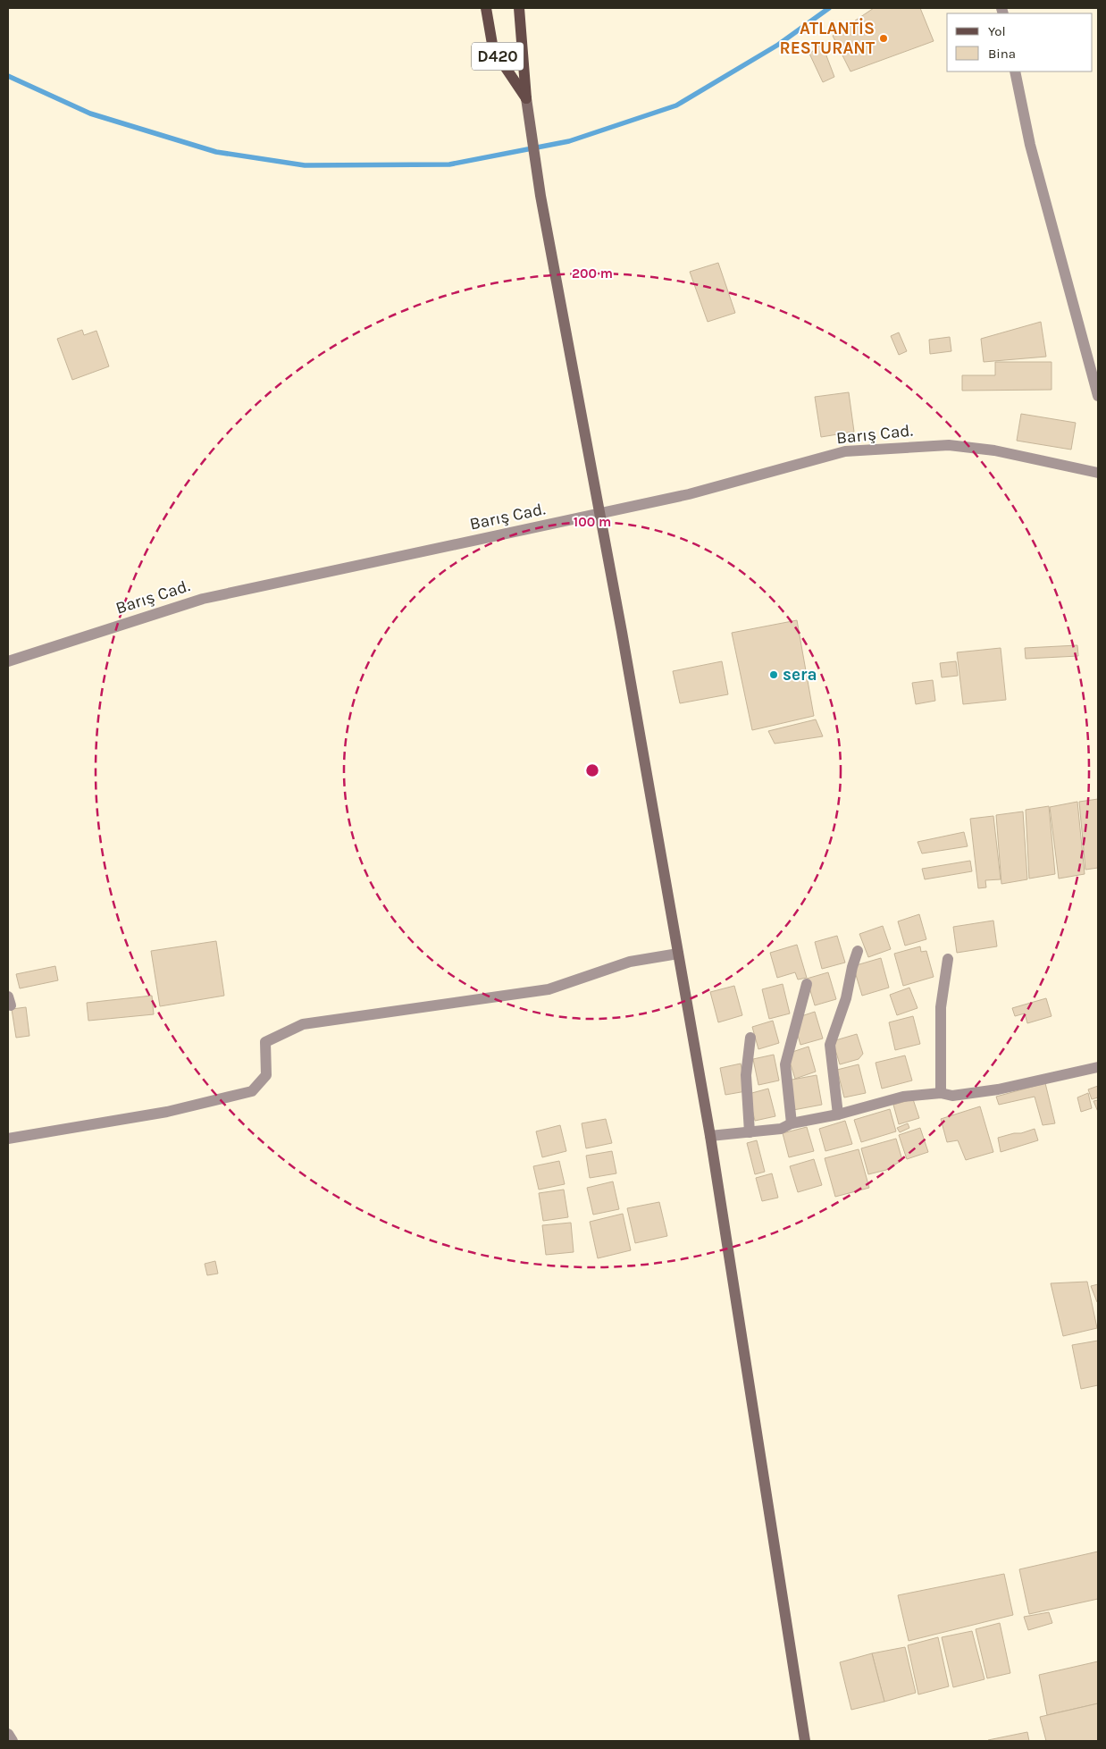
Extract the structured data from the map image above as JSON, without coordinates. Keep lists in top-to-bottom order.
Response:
{
  "streets": {
    "main road": ["D420"],
    "street": ["Barış Cad."]
  },
  "places": ["ATLANTİS RESTURANT", "sera"],
  "legend": ["Yol", "Bina"],
  "rings": ["200 m", "100 m"]
}
